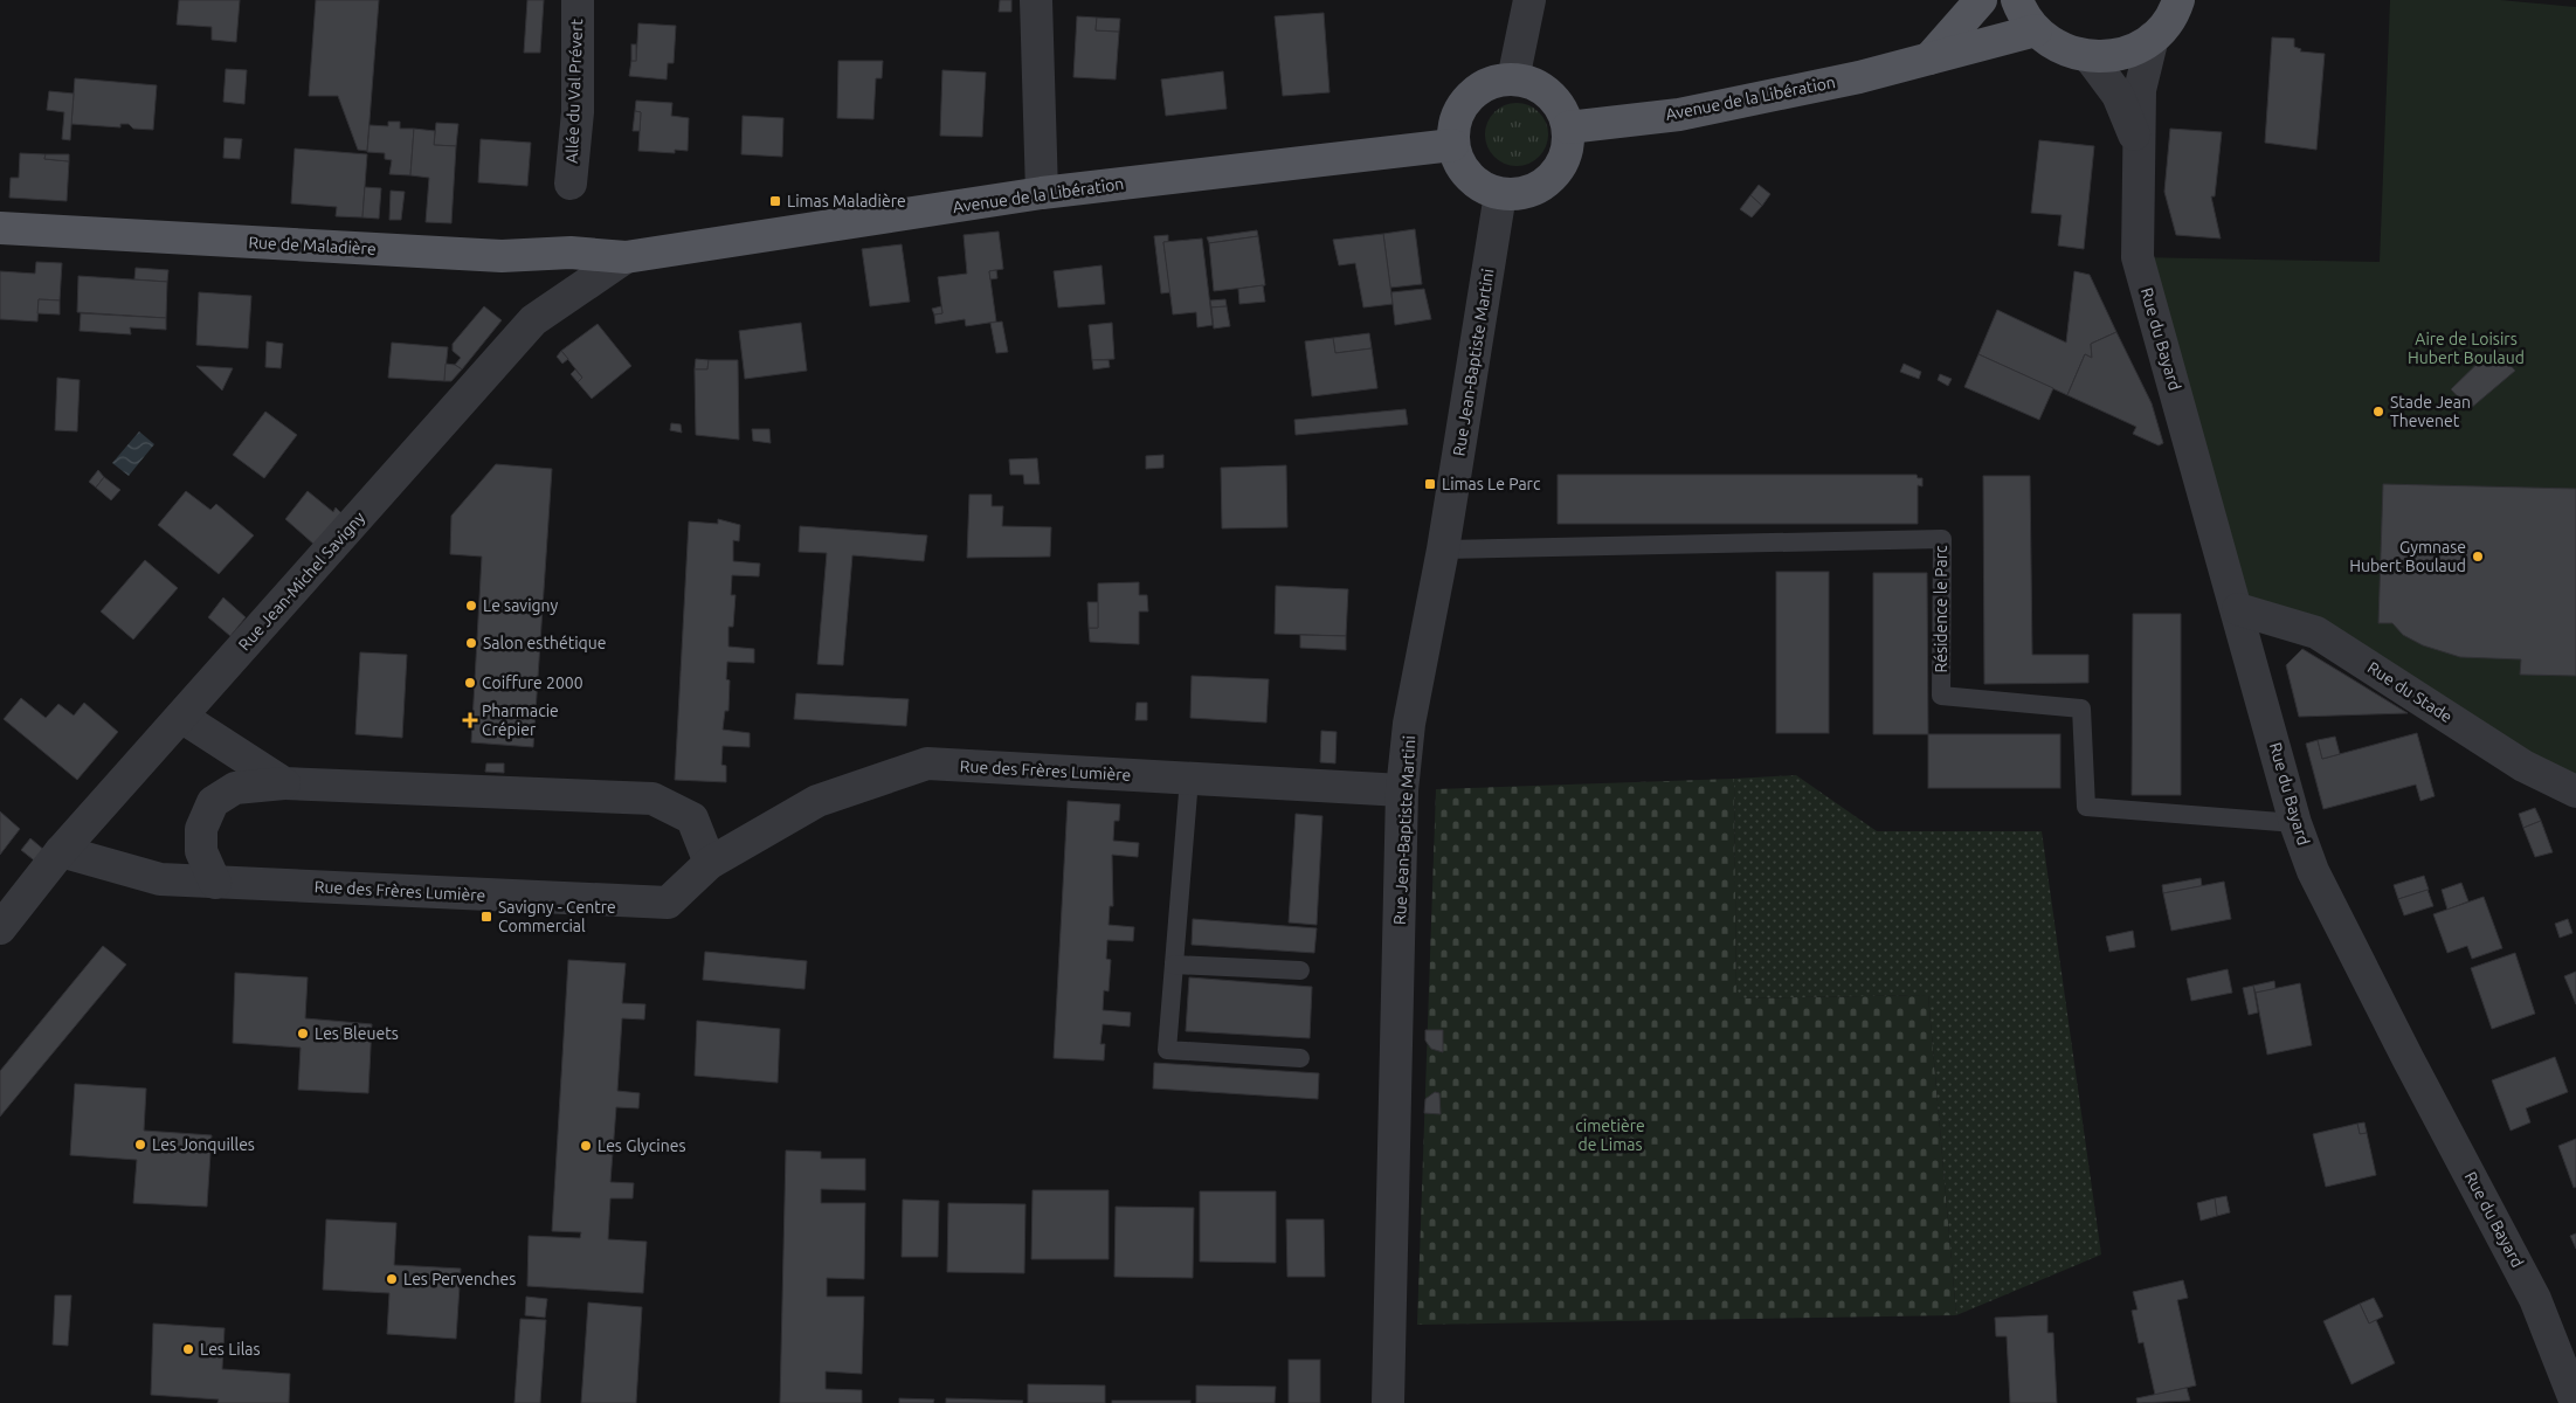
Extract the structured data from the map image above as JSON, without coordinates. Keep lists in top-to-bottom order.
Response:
{
  "streets": {
    "main road": ["Avenue de la Libération", "Rue de Maladière"],
    "street": [
      "Allée du Val Prévert",
      "Rue du Bayard",
      "Rue Jean-Baptiste Martini",
      "Rue Jean-Michel Savigny",
      "Rue du Stade",
      "Rue des Frères Lumière"
    ],
    "lane": ["Résidence le Parc"]
  },
  "crossings": [
    ["Avenue de la Libération", "Rue de Maladière"],
    ["Avenue de la Libération", "Rue Jean-Baptiste Martini"],
    ["Avenue de la Libération", "Rue Jean-Michel Savigny"],
    ["Rue de Maladière", "Rue Jean-Michel Savigny"],
    ["Rue du Bayard", "Résidence le Parc"],
    ["Rue du Bayard", "Rue du Stade"],
    ["Rue Jean-Baptiste Martini", "Résidence le Parc"],
    ["Rue Jean-Baptiste Martini", "Rue des Frères Lumière"],
    ["Rue Jean-Michel Savigny", "Rue des Frères Lumière"]
  ],
  "parks": ["Aire de Loisirs Hubert Boulaud", "cimetière de Limas"],
  "places": {
    "transit": ["Limas Maladière", "Limas Le Parc", "Savigny - Centre Commercial"],
    "other": [
      "Stade Jean Thevenet",
      "Gymnase Hubert Boulaud",
      "Le savigny",
      "Salon esthétique",
      "Coiffure 2000",
      "Les Bleuets",
      "Les Jonquilles",
      "Les Glycines",
      "Les Pervenches",
      "Les Lilas"
    ],
    "health": ["Pharmacie Crépier"]
  }
}
